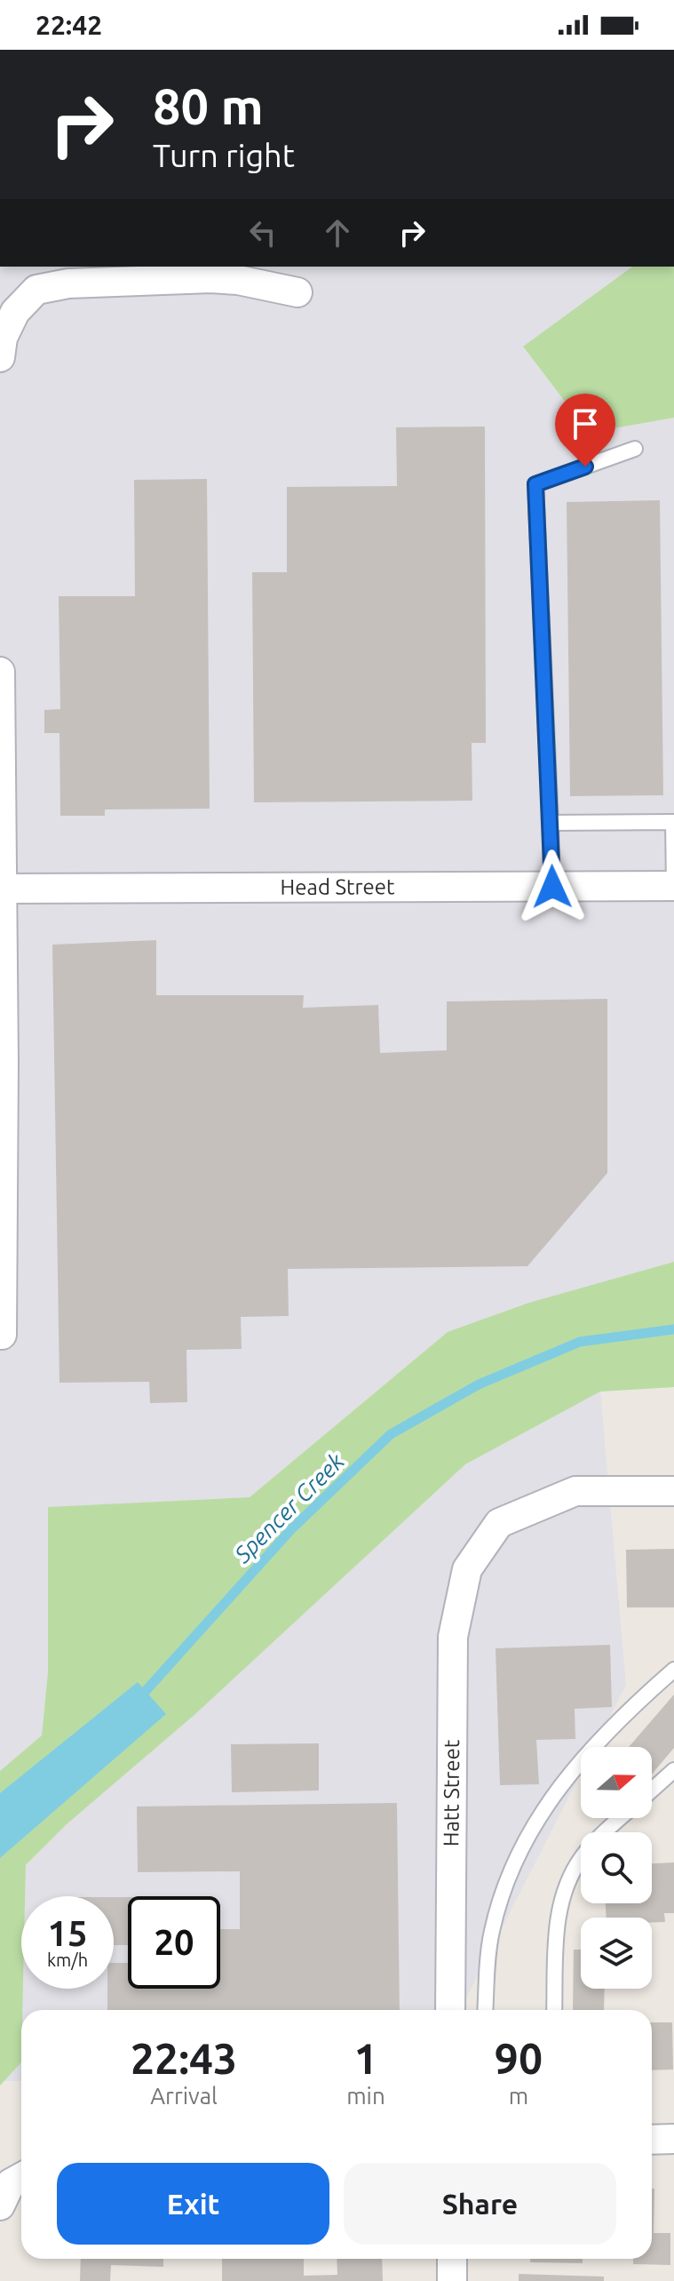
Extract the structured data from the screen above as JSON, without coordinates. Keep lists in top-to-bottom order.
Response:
{
  "streets": {
    "street": ["Head Street", "Hatt Street"]
  },
  "water": ["Spencer Creek"],
  "north": "right",
  "page": {
    "status": "22:42",
    "turn": ["80 m", "Turn right"],
    "speed": "15 km/h",
    "limit": "20",
    "eta": [
      "22:43",
      "Arrival",
      "1",
      "min",
      "90",
      "m"
    ],
    "buttons": ["Exit", "Share"]
  }
}
